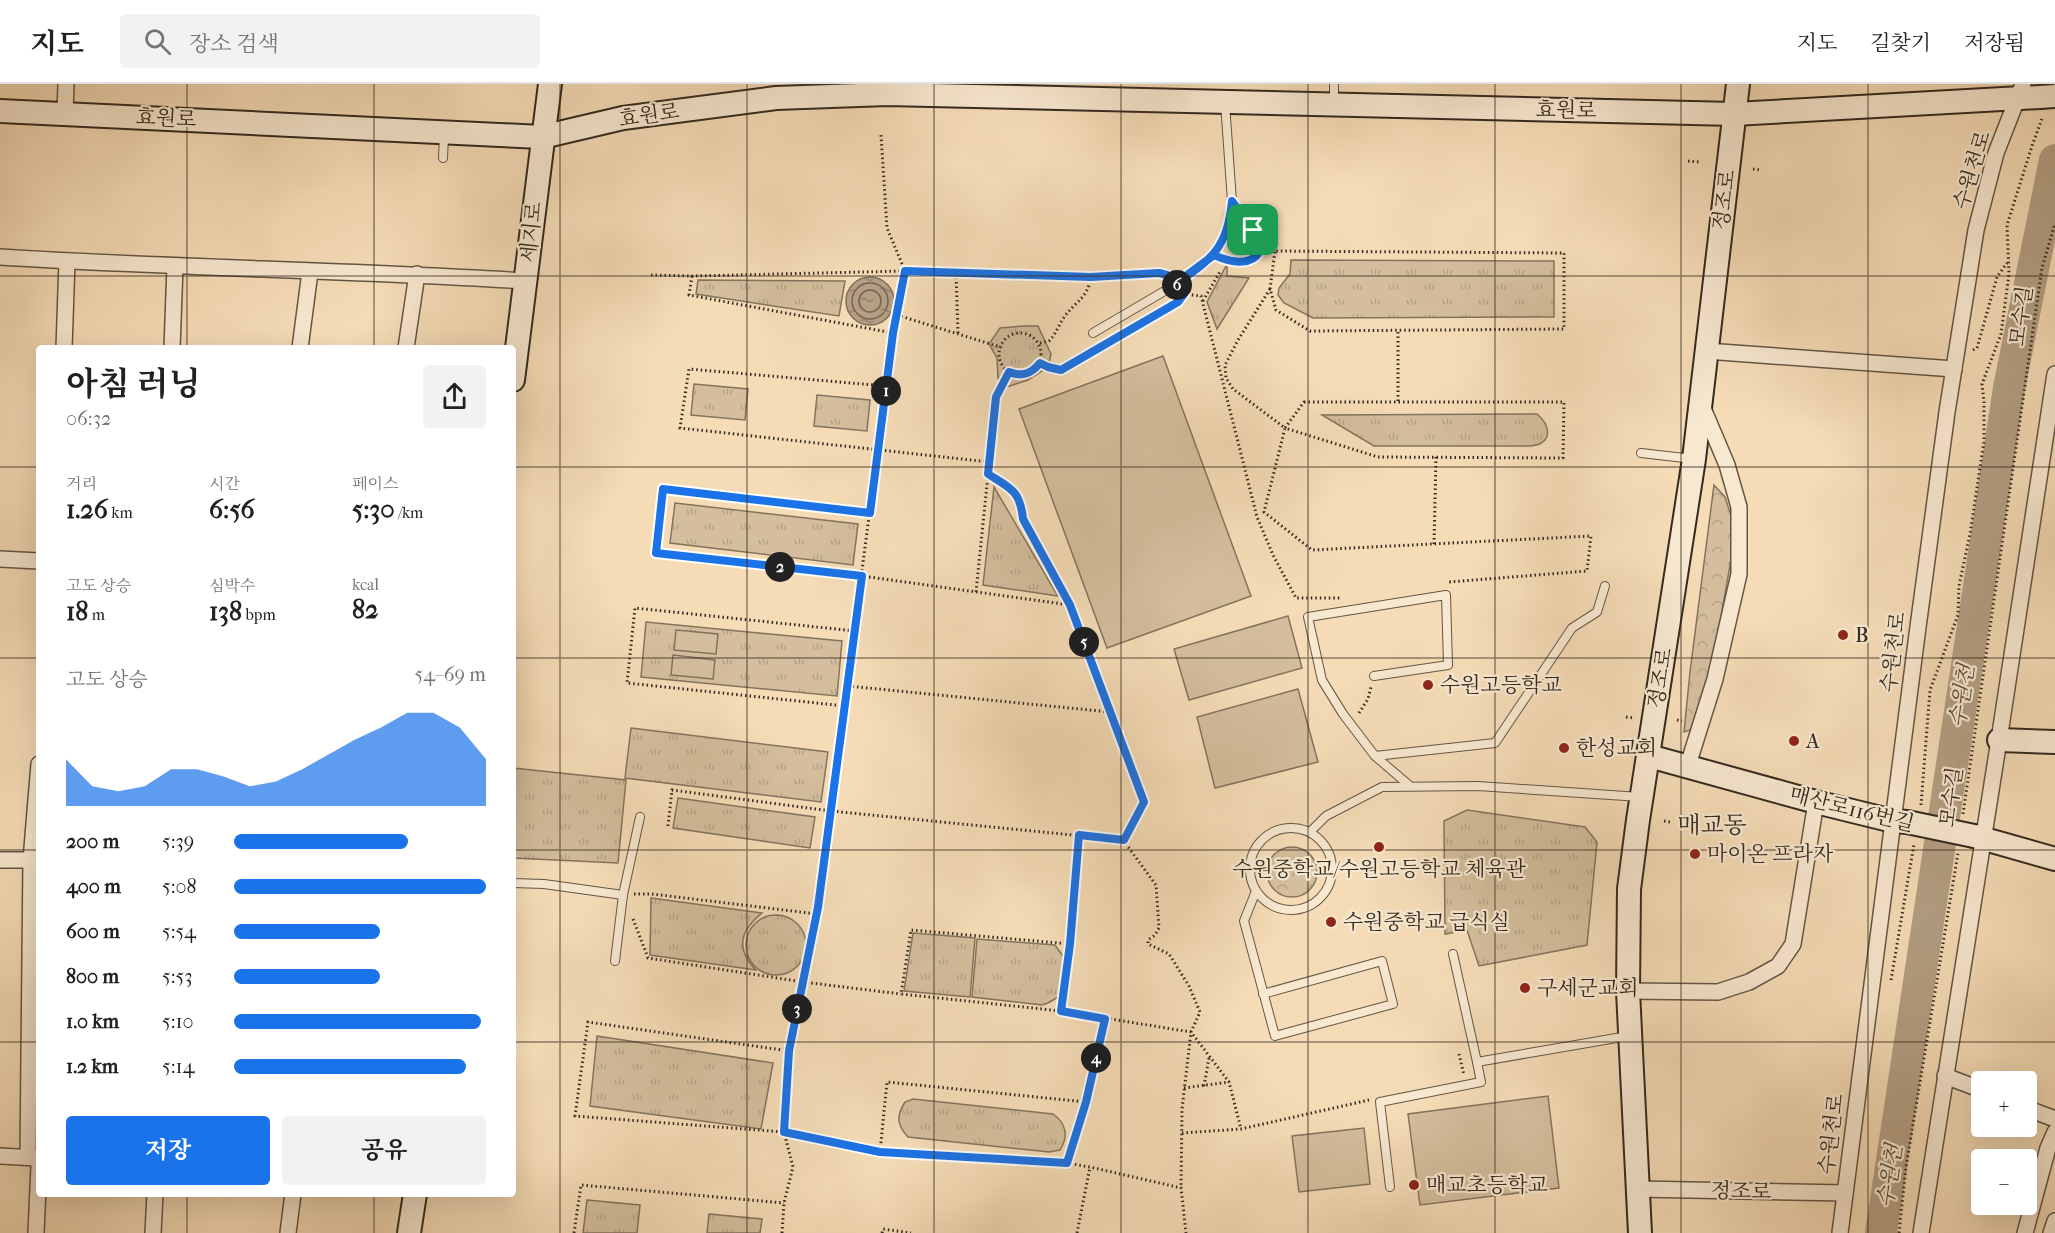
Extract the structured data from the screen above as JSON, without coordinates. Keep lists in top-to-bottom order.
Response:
{
  "streets": {
    "street": [
      "효원로",
      "수원천로",
      "정조로",
      "세지로",
      "매산로116번길"
    ],
    "path": ["모수길"]
  },
  "crossings": [
    ["효원로", "수원천로"],
    ["효원로", "정조로"],
    ["효원로", "세지로"],
    ["수원천로", "정조로"],
    ["수원천로", "매산로116번길"],
    ["정조로", "매산로116번길"],
    ["모수길", "매산로116번길"]
  ],
  "districts": ["매교동"],
  "water": ["수원천"],
  "places": [
    "B",
    "수원고등학교",
    "A",
    "한성교회",
    "수원중학교/수원고등학교 체육관",
    "마이온 프라자",
    "수원중학교 급식실",
    "구세군교회",
    "매교초등학교"
  ],
  "page": {
    "header": "지도",
    "search": "장소 검색",
    "nav": ["지도", "길찾기", "저장됨"],
    "pins": [
      "6",
      "1",
      "2",
      "5",
      "3",
      "4"
    ],
    "heading": ["아침 러닝", "06:32"],
    "stats": [
      ["거리", "1.26 km"],
      ["시간", "6:56"],
      ["페이스", "5:30 /km"],
      ["고도 상승", "18 m"],
      ["심박수", "138 bpm"],
      ["kcal", "82"]
    ],
    "chart": ["고도 상승", "54–69 m"],
    "list": [
      {
        "name": "200 m",
        "note": "5:39"
      },
      {
        "name": "400 m",
        "note": "5:08"
      },
      {
        "name": "600 m",
        "note": "5:54"
      },
      {
        "name": "800 m",
        "note": "5:53"
      },
      {
        "name": "1.0 km",
        "note": "5:10"
      },
      {
        "name": "1.2 km",
        "note": "5:14"
      }
    ],
    "map_buttons": ["+", "−"],
    "buttons": ["저장", "공유"]
  }
}
